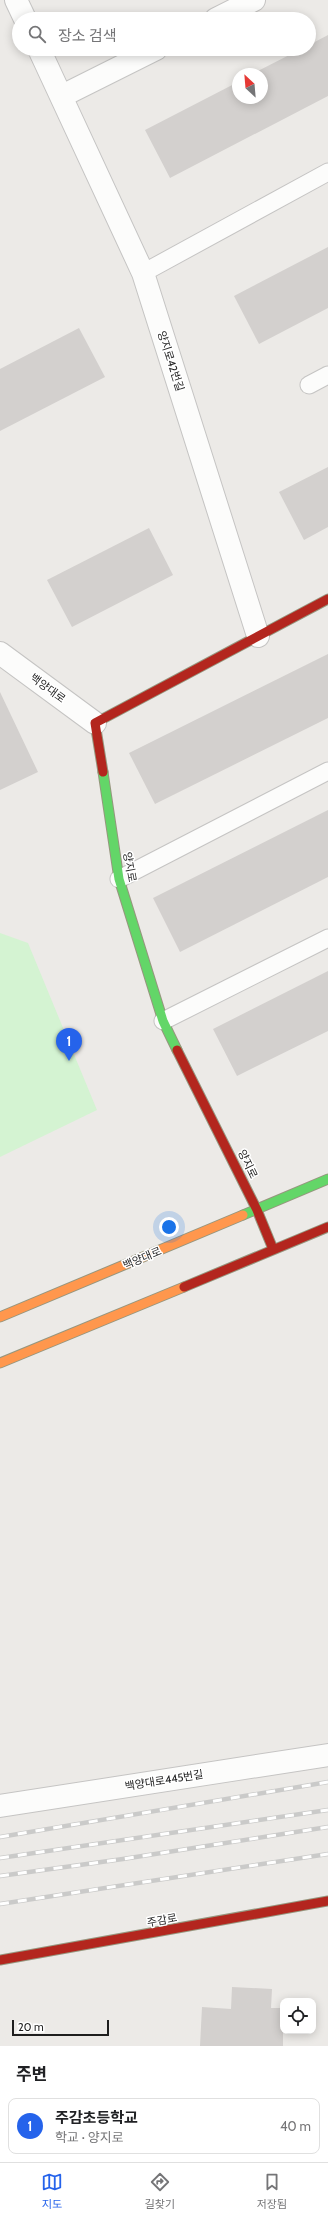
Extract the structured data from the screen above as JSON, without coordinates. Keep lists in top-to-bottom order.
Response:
{
  "streets": {
    "street": [
      "양지로42번길",
      "백양대로",
      "양지로",
      "백양대로445번길",
      "주감로"
    ]
  },
  "crossings": [
    ["백양대로", "양지로"]
  ],
  "scale_bar": "20 m",
  "north": "top left",
  "page": {
    "search": "장소 검색",
    "pins": "1",
    "scale": "20 m",
    "heading": "주변",
    "list": [
      {
        "mark": "1",
        "name": "주감초등학교",
        "note": "학교 · 양지로",
        "value": "40 m"
      }
    ],
    "nav": ["지도", "길찾기", "저장됨"]
  }
}
